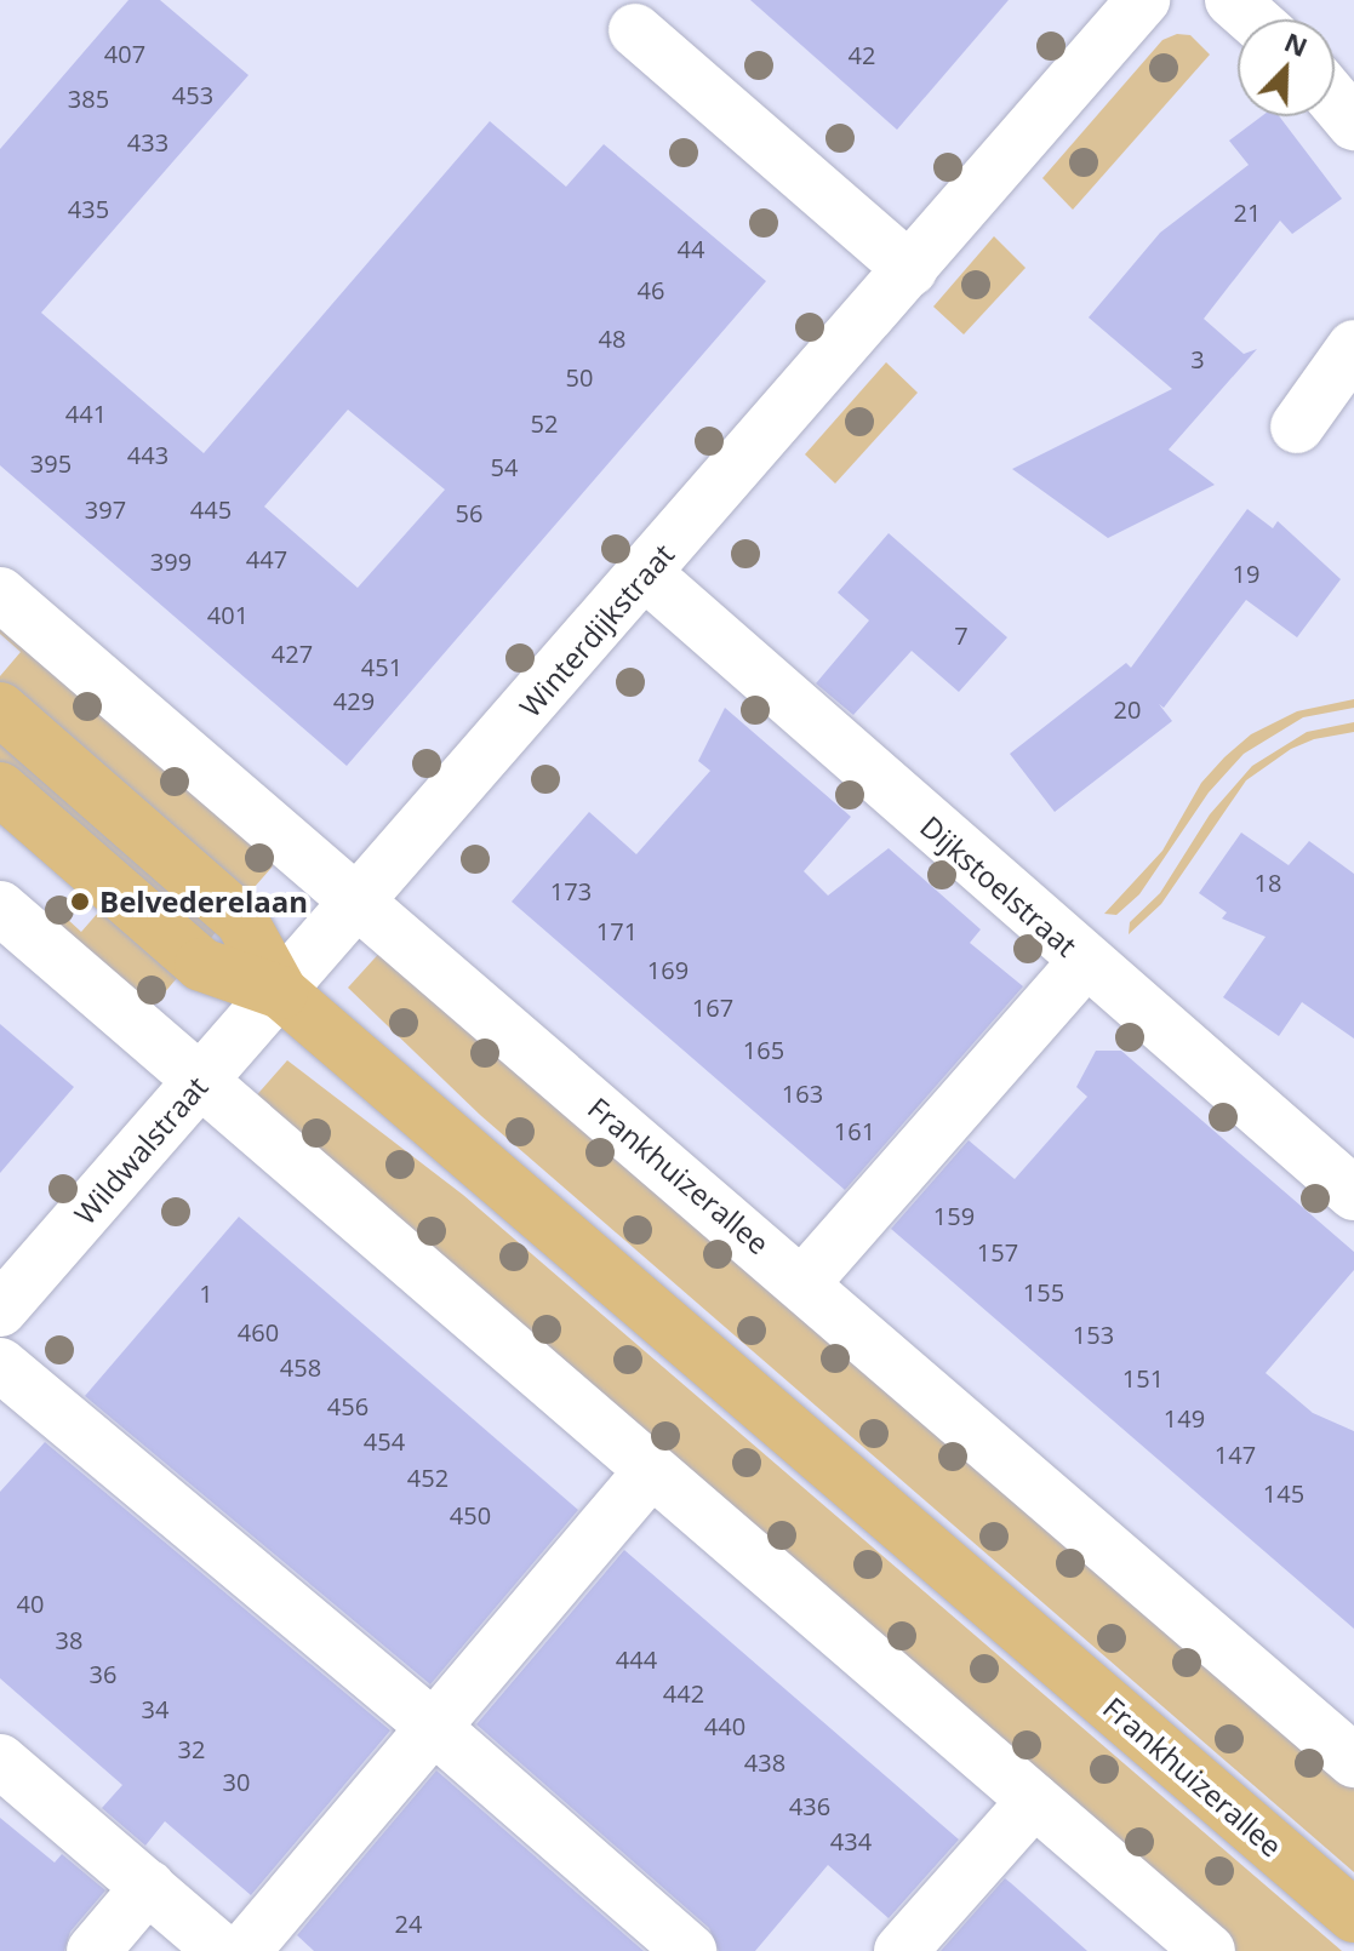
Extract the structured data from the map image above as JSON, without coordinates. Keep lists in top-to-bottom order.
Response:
{
  "streets": {
    "main road": ["Frankhuizerallee"],
    "street": ["Winterdijkstraat", "Dijkstoelstraat", "Wildwalstraat"]
  },
  "crossings": [
    ["Winterdijkstraat", "Dijkstoelstraat"],
    ["Winterdijkstraat", "Wildwalstraat"],
    ["Winterdijkstraat", "Frankhuizerallee"],
    ["Wildwalstraat", "Frankhuizerallee"]
  ],
  "places": ["Belvederelaan"],
  "house_numbers": [
    "407",
    "42",
    "453",
    "385",
    "433",
    "435",
    "21",
    "44",
    "46",
    "48",
    "3",
    "50",
    "441",
    "52",
    "443",
    "395",
    "54",
    "397",
    "445",
    "56",
    "447",
    "399",
    "19",
    "401",
    "7",
    "427",
    "451",
    "429",
    "20",
    "18",
    "173",
    "171",
    "169",
    "167",
    "165",
    "163",
    "161",
    "159",
    "157",
    "155",
    "1",
    "460",
    "153",
    "458",
    "151",
    "456",
    "149",
    "454",
    "147",
    "452",
    "145",
    "450",
    "40",
    "38",
    "444",
    "36",
    "442",
    "34",
    "440",
    "32",
    "438",
    "30",
    "436",
    "434",
    "24"
  ],
  "north": "top right"
}
